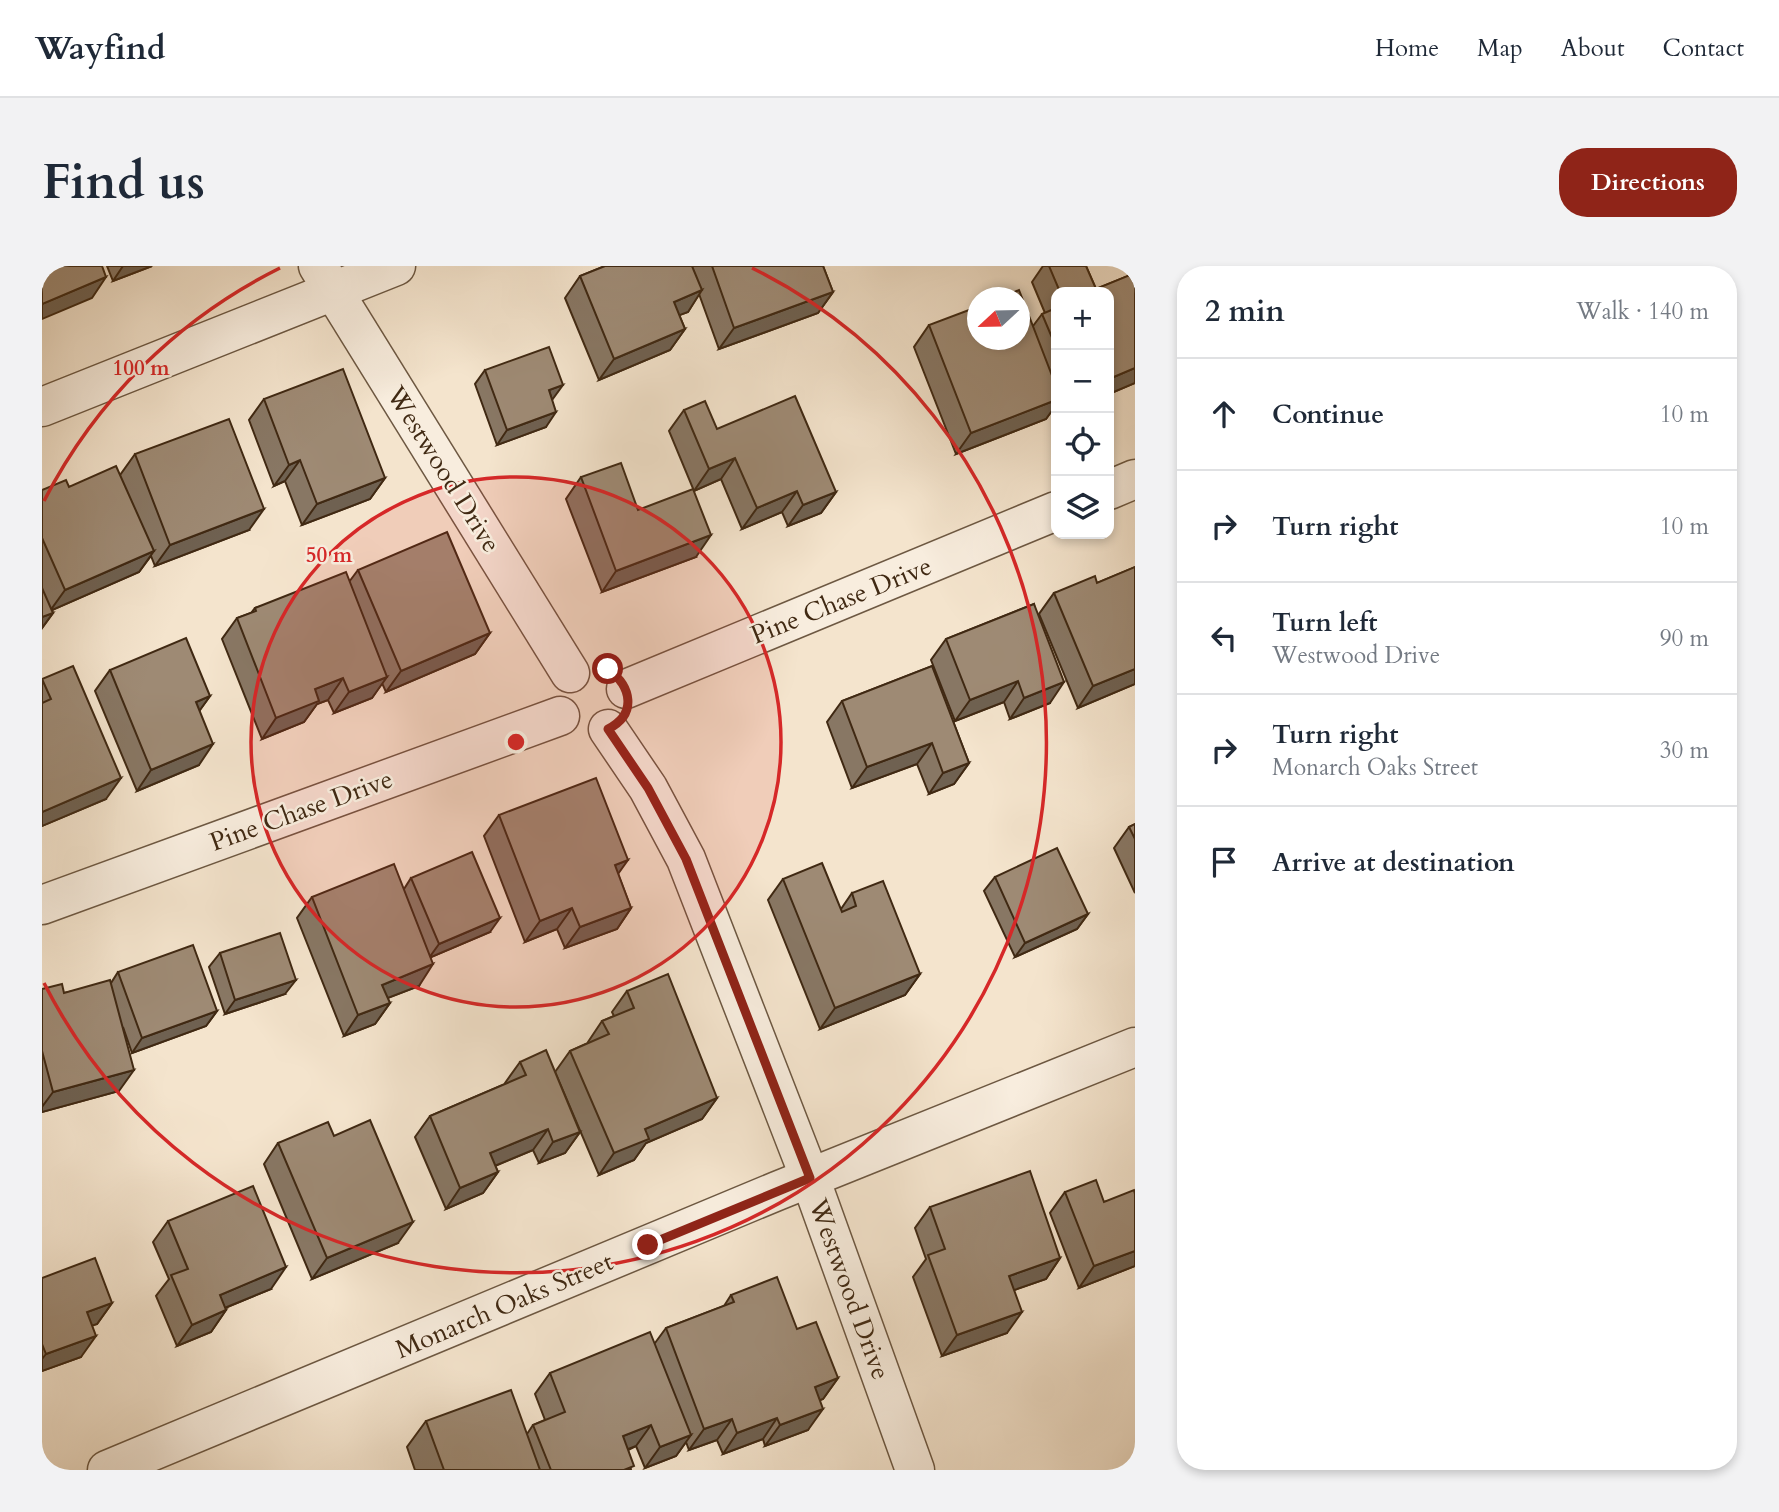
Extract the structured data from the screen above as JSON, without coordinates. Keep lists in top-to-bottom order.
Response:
{
  "streets": {
    "street": ["Westwood Drive", "Pine Chase Drive", "Monarch Oaks Street"]
  },
  "crossings": [
    ["Westwood Drive", "Pine Chase Drive"],
    ["Westwood Drive", "Monarch Oaks Street"]
  ],
  "north": "left",
  "page": {
    "header": "Wayfind",
    "nav": [
      "Home",
      "Map",
      "About",
      "Contact"
    ],
    "buttons": "Directions",
    "title": "Find us",
    "heading": ["2 min", "Walk · 140 m"],
    "map_buttons": ["+", "−"],
    "list": [
      ["Continue", "10 m"],
      ["Turn right", "10 m"],
      ["Turn left", "Westwood Drive", "90 m"],
      ["Turn right", "Monarch Oaks Street", "30 m"],
      "Arrive at destination"
    ]
  },
  "rings": ["100 m", "50 m"]
}
